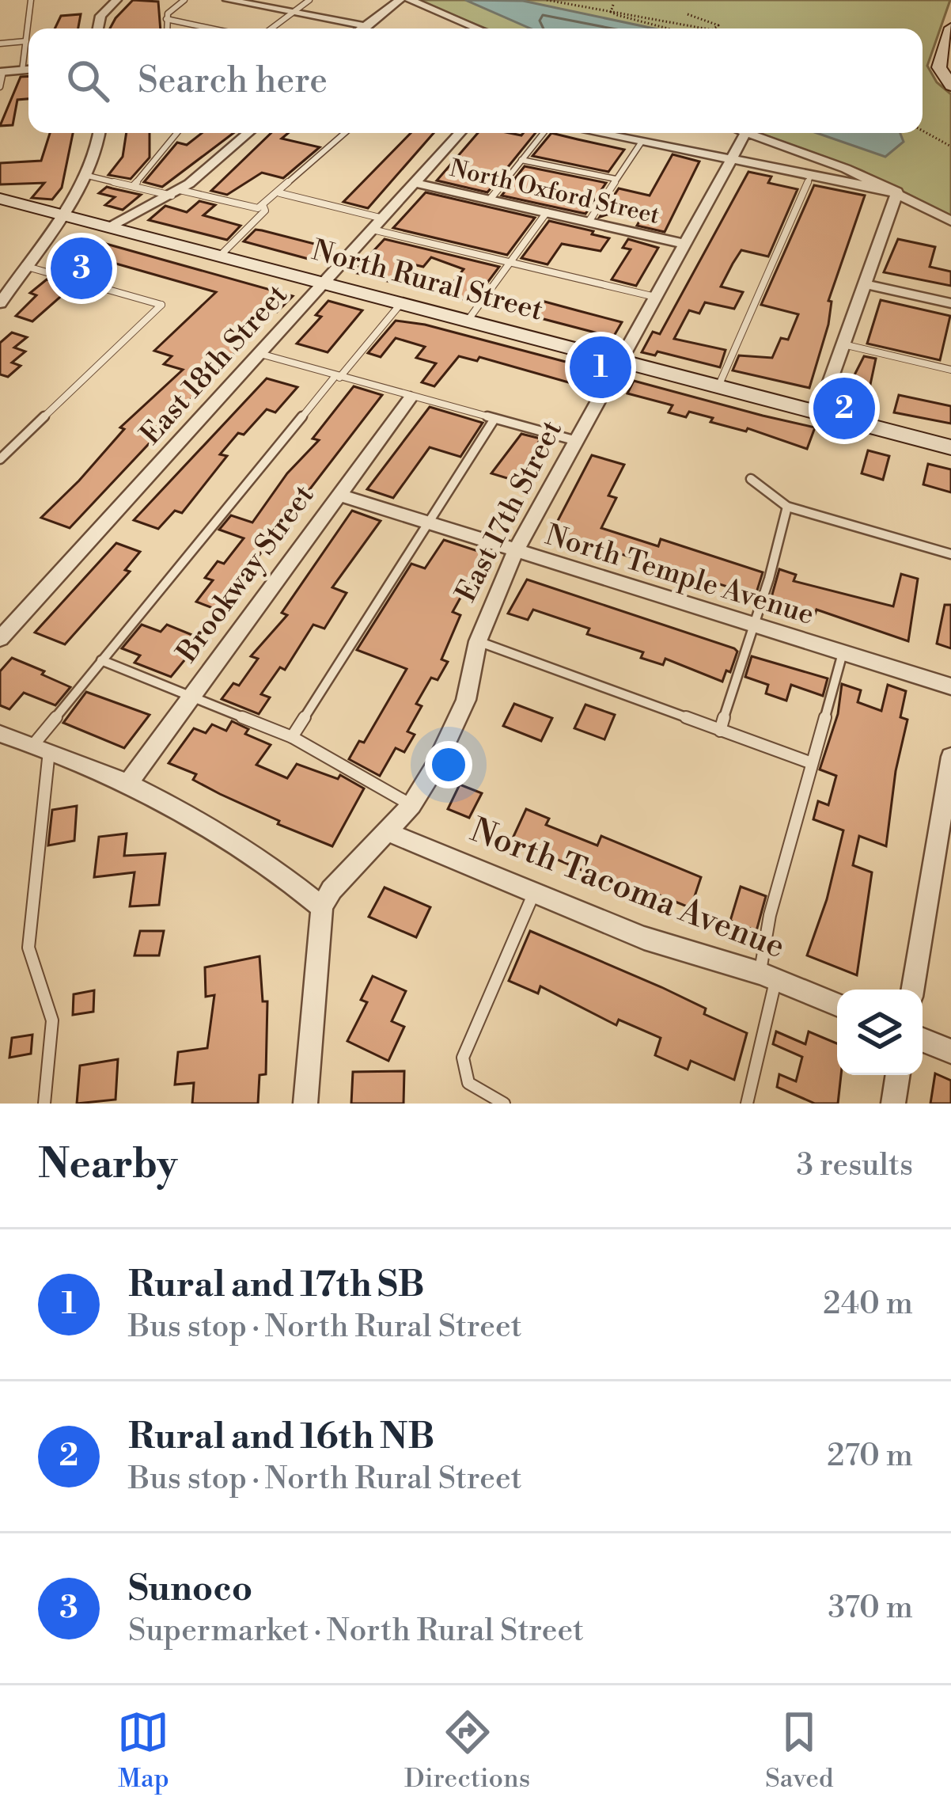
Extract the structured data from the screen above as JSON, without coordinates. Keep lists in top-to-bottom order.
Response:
{
  "streets": {
    "main road": ["North Rural Street"],
    "street": [
      "North Oxford Street",
      "East 18th Street",
      "East 17th Street",
      "Brookway Street",
      "North Temple Avenue",
      "North Tacoma Avenue"
    ]
  },
  "crossings": [
    ["North Oxford Street", "East 18th Street"],
    ["North Oxford Street", "East 17th Street"],
    ["North Rural Street", "East 18th Street"],
    ["North Rural Street", "East 17th Street"],
    ["East 17th Street", "North Temple Avenue"],
    ["East 17th Street", "North Tacoma Avenue"],
    ["Brookway Street", "North Temple Avenue"]
  ],
  "page": {
    "search": "Search here",
    "pins": ["3", "1", "2"],
    "heading": ["Nearby", "3 results"],
    "list": [
      {
        "mark": "1",
        "name": "Rural and 17th SB",
        "note": "Bus stop · North Rural Street",
        "value": "240 m"
      },
      {
        "mark": "2",
        "name": "Rural and 16th NB",
        "note": "Bus stop · North Rural Street",
        "value": "270 m"
      },
      {
        "mark": "3",
        "name": "Sunoco",
        "note": "Supermarket · North Rural Street",
        "value": "370 m"
      }
    ],
    "nav": ["Map", "Directions", "Saved"]
  }
}
